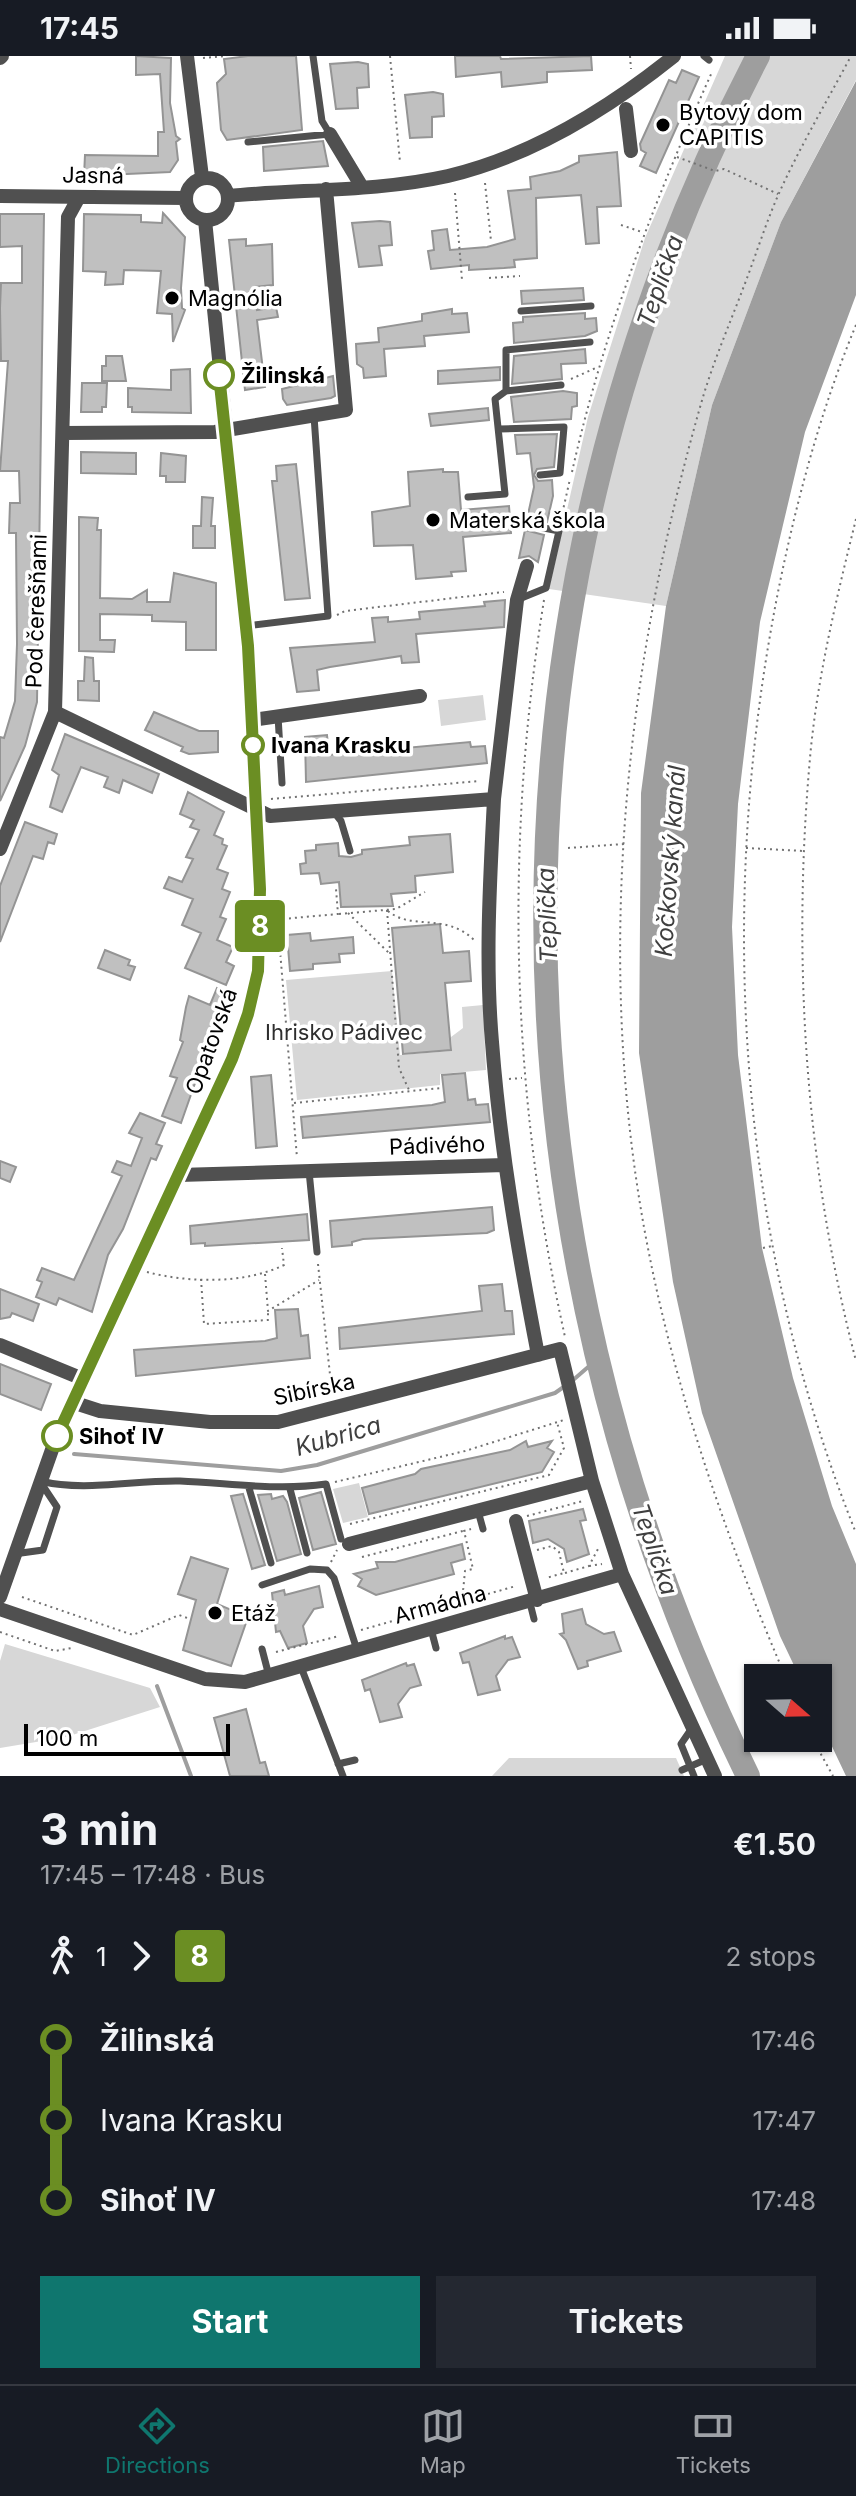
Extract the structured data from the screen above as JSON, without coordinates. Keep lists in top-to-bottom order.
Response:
{
  "streets": {
    "street": [
      "Jasná",
      "Pod čerešňami",
      "Opatovská",
      "Pádivého",
      "Sibírska",
      "Armádna"
    ]
  },
  "crossings": [
    ["Jasná", "Pod čerešňami"],
    ["Jasná", "Opatovská"],
    ["Pod čerešňami", "Opatovská"],
    ["Opatovská", "Pádivého"],
    ["Opatovská", "Sibírska"],
    ["Pádivého", "Sibírska"]
  ],
  "water": ["Teplička", "Kočkovský kanál", "Kubrica"],
  "parks": ["Ihrisko Pádivec"],
  "places": [
    "Bytový dom CAPITIS",
    "Magnólia",
    "Žilinská",
    "Materská škola",
    "Ivana Krasku",
    "Sihoť IV",
    "Etáž"
  ],
  "lines": ["bus line 8"],
  "scale_bar": "100 m",
  "north": "right",
  "page": {
    "status": "17:45",
    "on_map": "8",
    "scale": "100 m",
    "heading": ["3 min", "17:45 – 17:48 · Bus", "€1.50"],
    "legs": ["1", "8", "2 stops"],
    "list": [
      {
        "name": "Žilinská",
        "value": "17:46"
      },
      {
        "name": "Ivana Krasku",
        "value": "17:47"
      },
      {
        "name": "Sihoť IV",
        "value": "17:48"
      }
    ],
    "buttons": ["Start", "Tickets"],
    "tabs": ["Directions", "Map", "Tickets"]
  }
}
